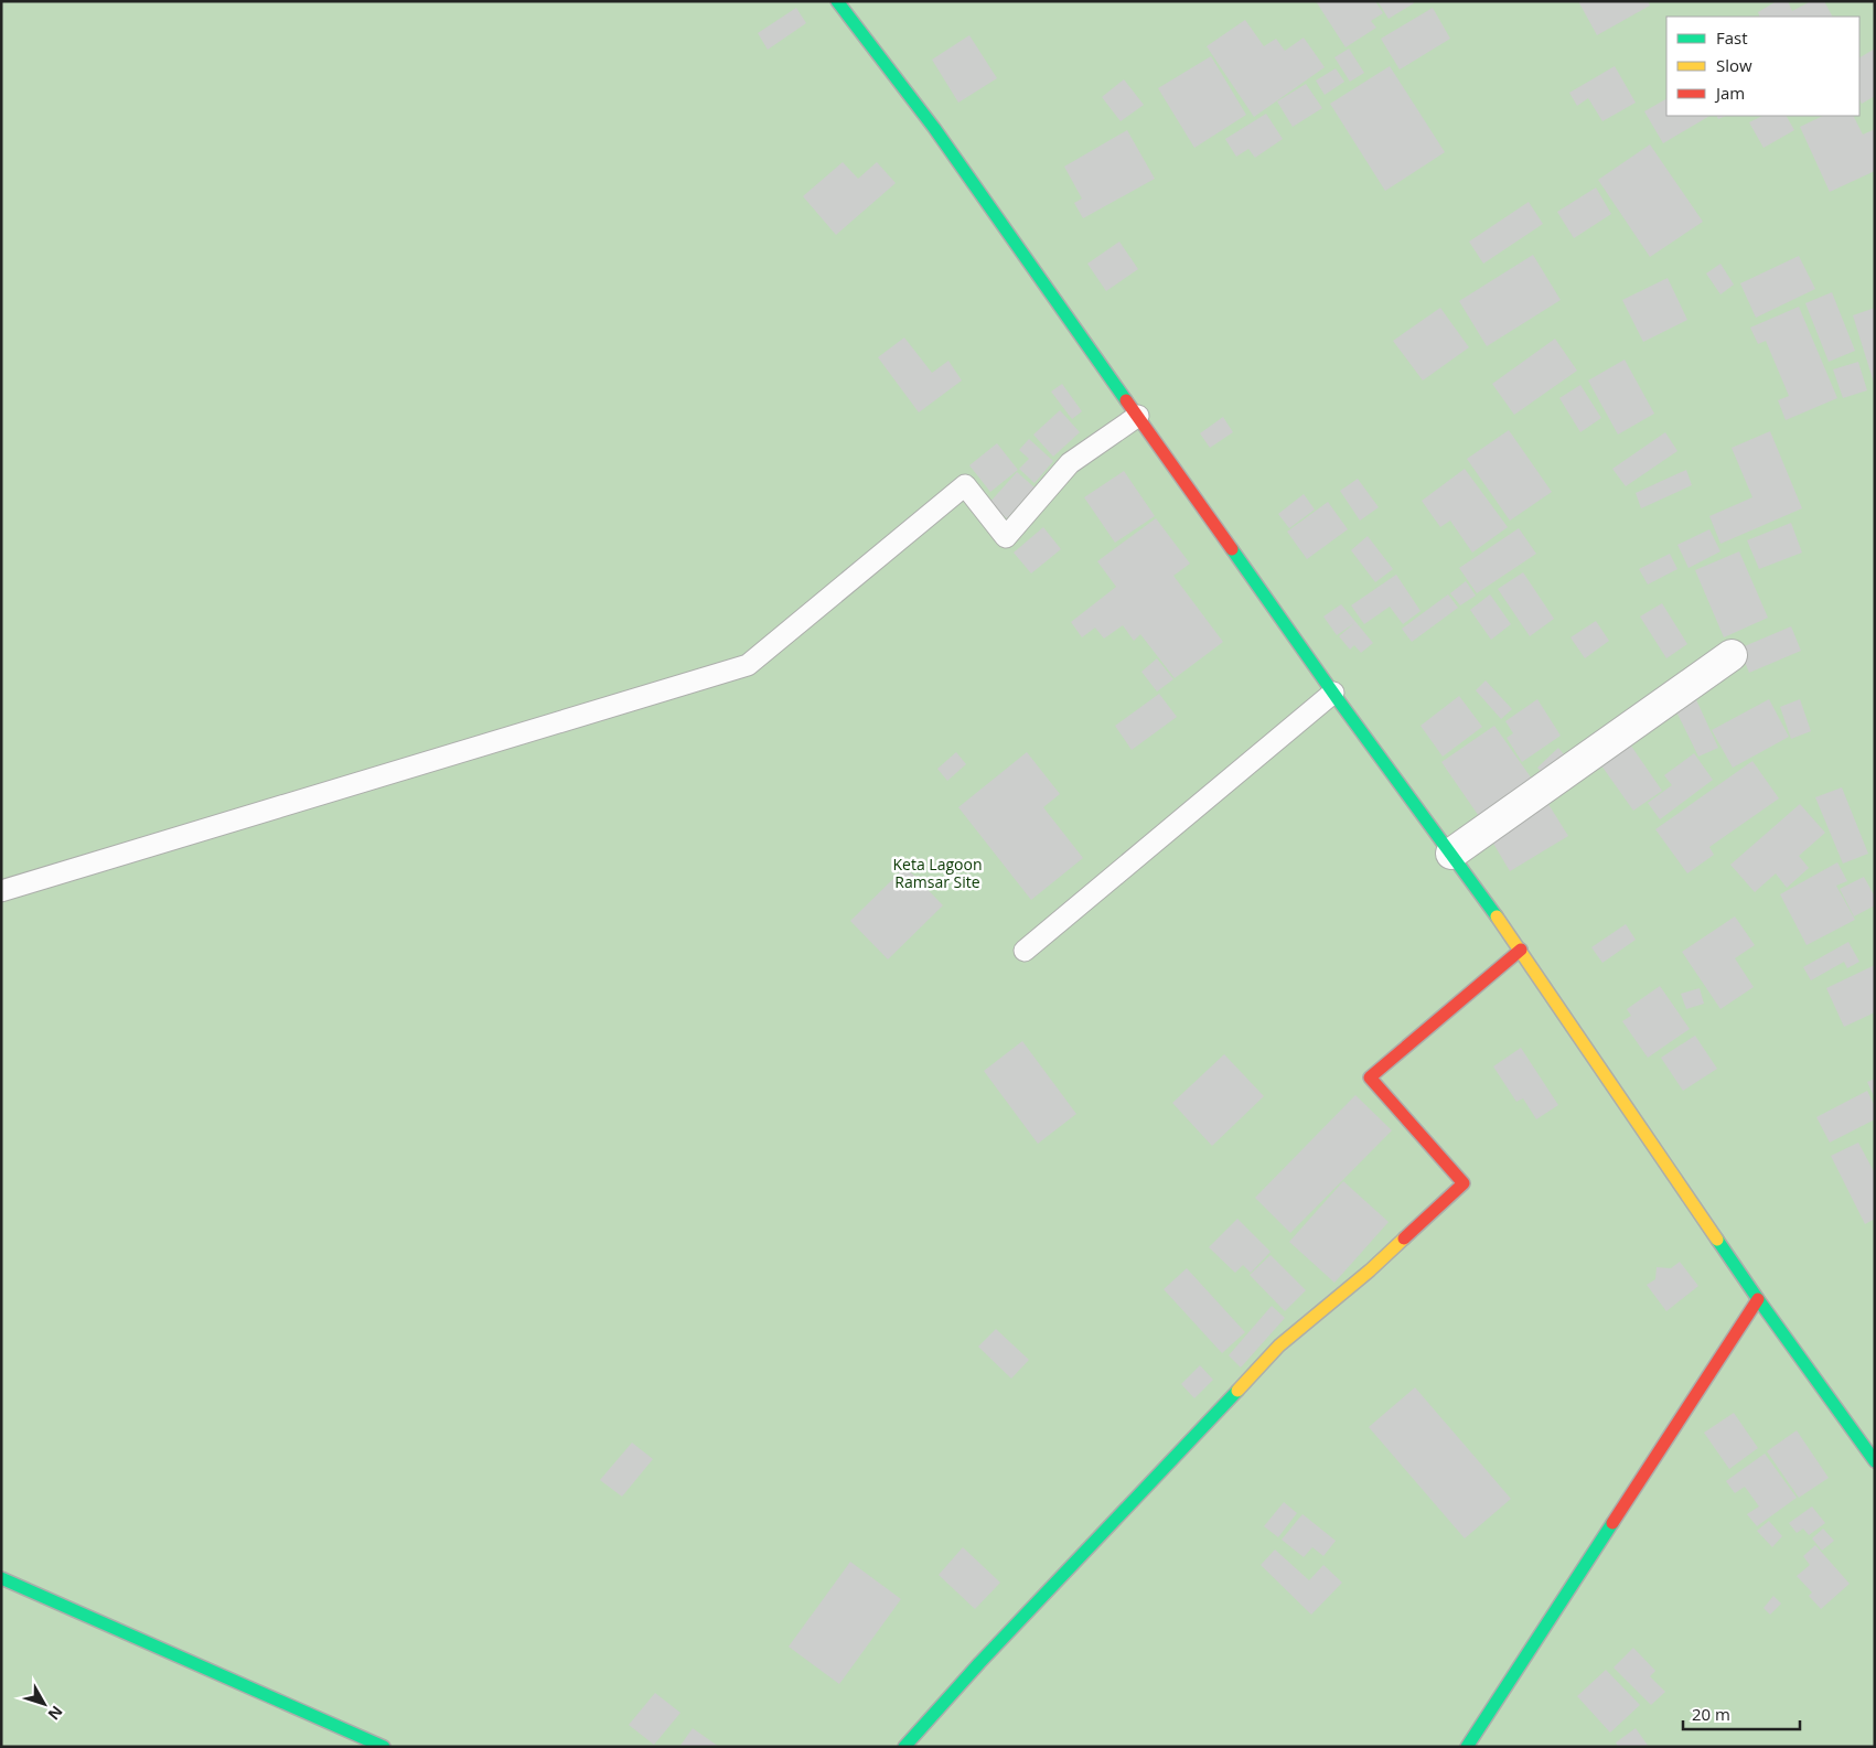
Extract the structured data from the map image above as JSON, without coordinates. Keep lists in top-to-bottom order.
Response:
{
  "parks": ["Keta Lagoon Ramsar Site"],
  "legend": ["Fast", "Slow", "Jam"],
  "scale_bar": "20 m",
  "north": "bottom right"
}
